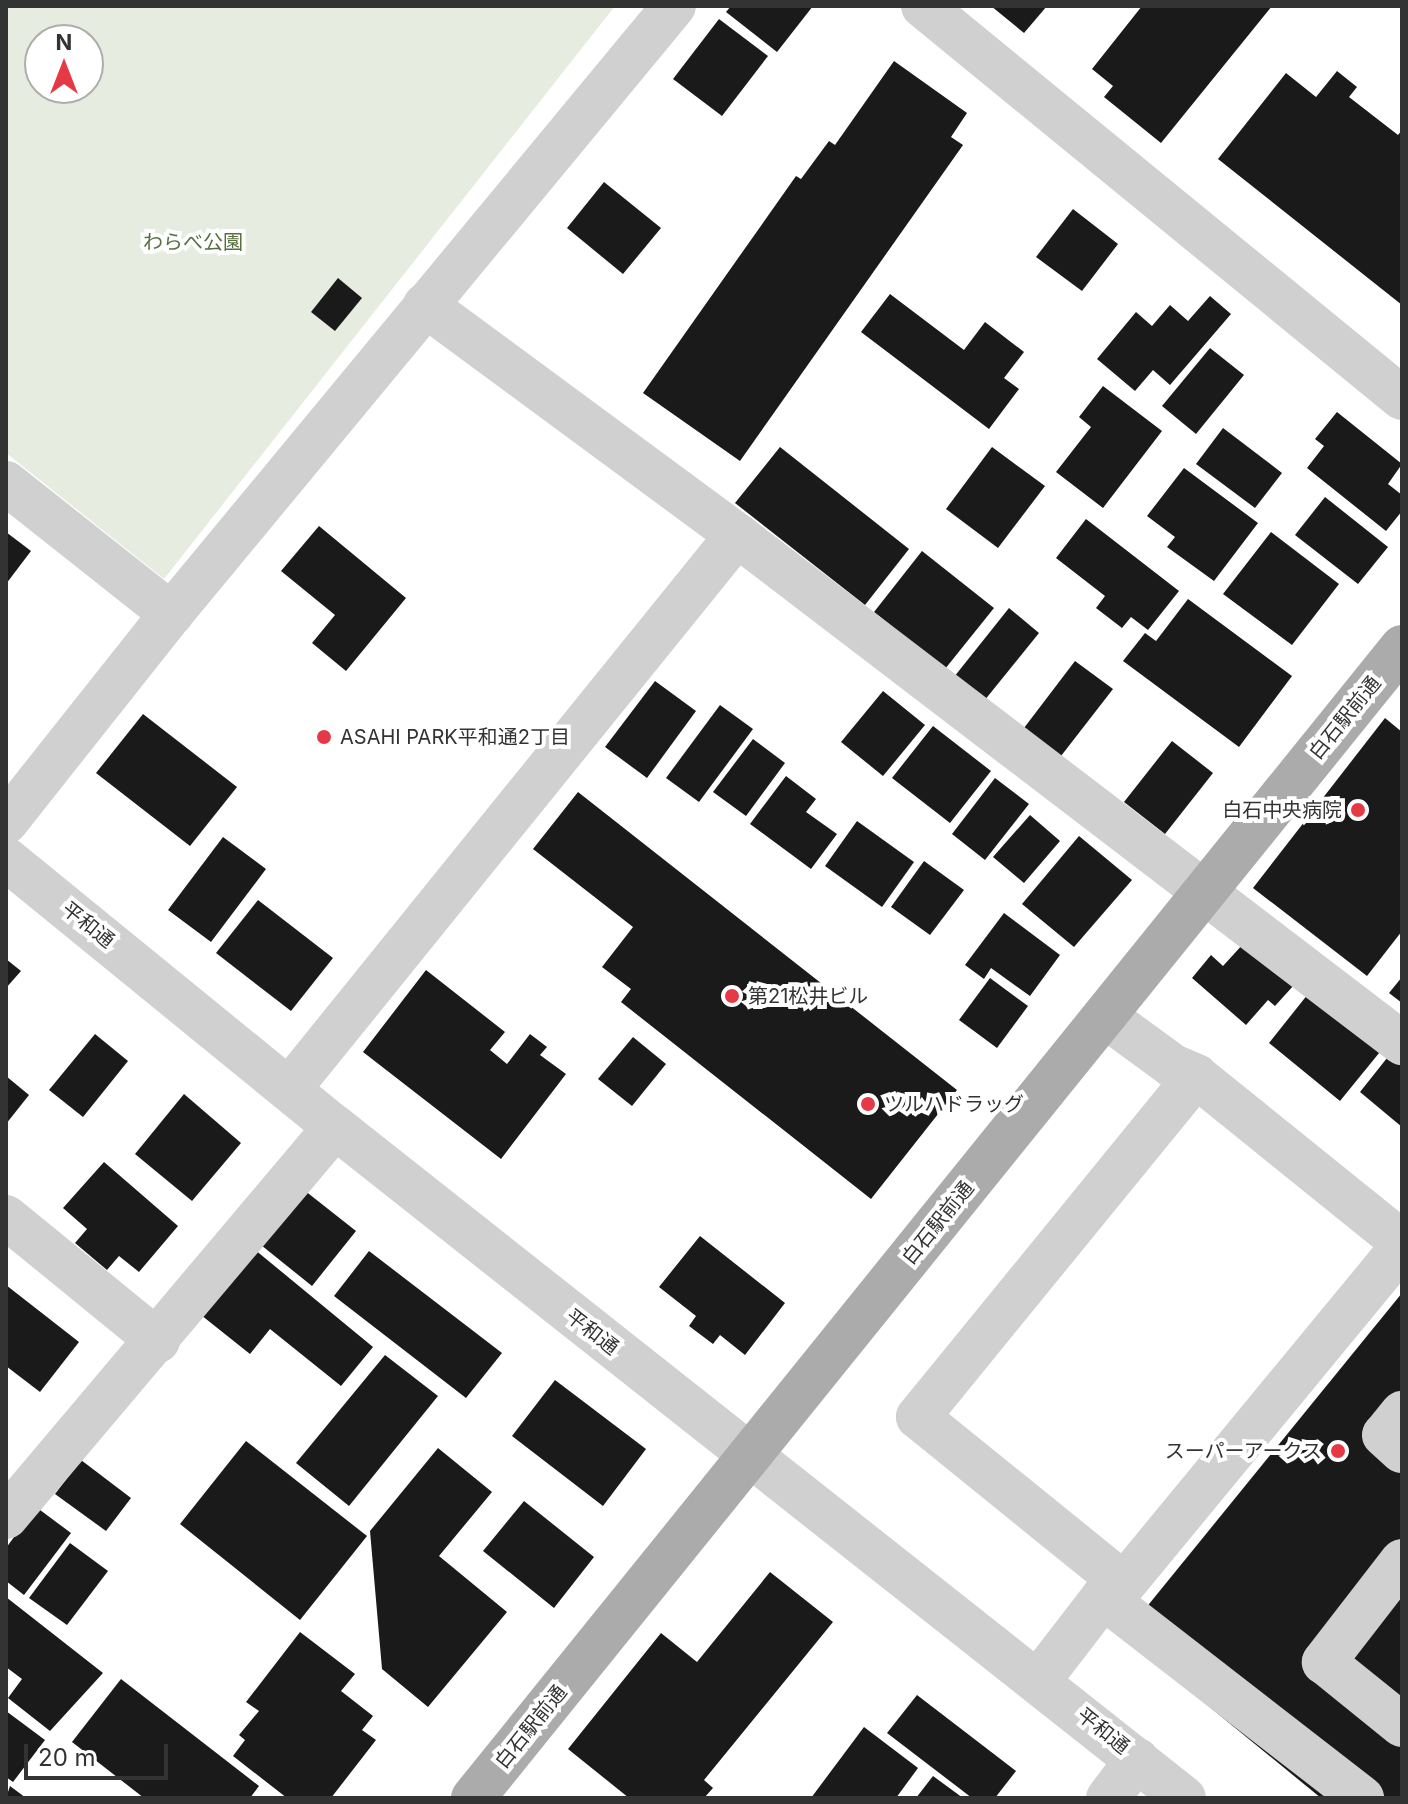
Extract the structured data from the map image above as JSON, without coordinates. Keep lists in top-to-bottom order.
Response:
{
  "streets": {
    "main road": ["白石駅前通"],
    "street": ["平和通"]
  },
  "crossings": [
    ["白石駅前通", "平和通"]
  ],
  "parks": ["わらべ公園"],
  "places": [
    "ASAHI PARK平和通2丁目",
    "白石中央病院",
    "第21松井ビル",
    "ツルハドラッグ",
    "スーパーアークス"
  ],
  "scale_bar": "20 m",
  "north": "top"
}
